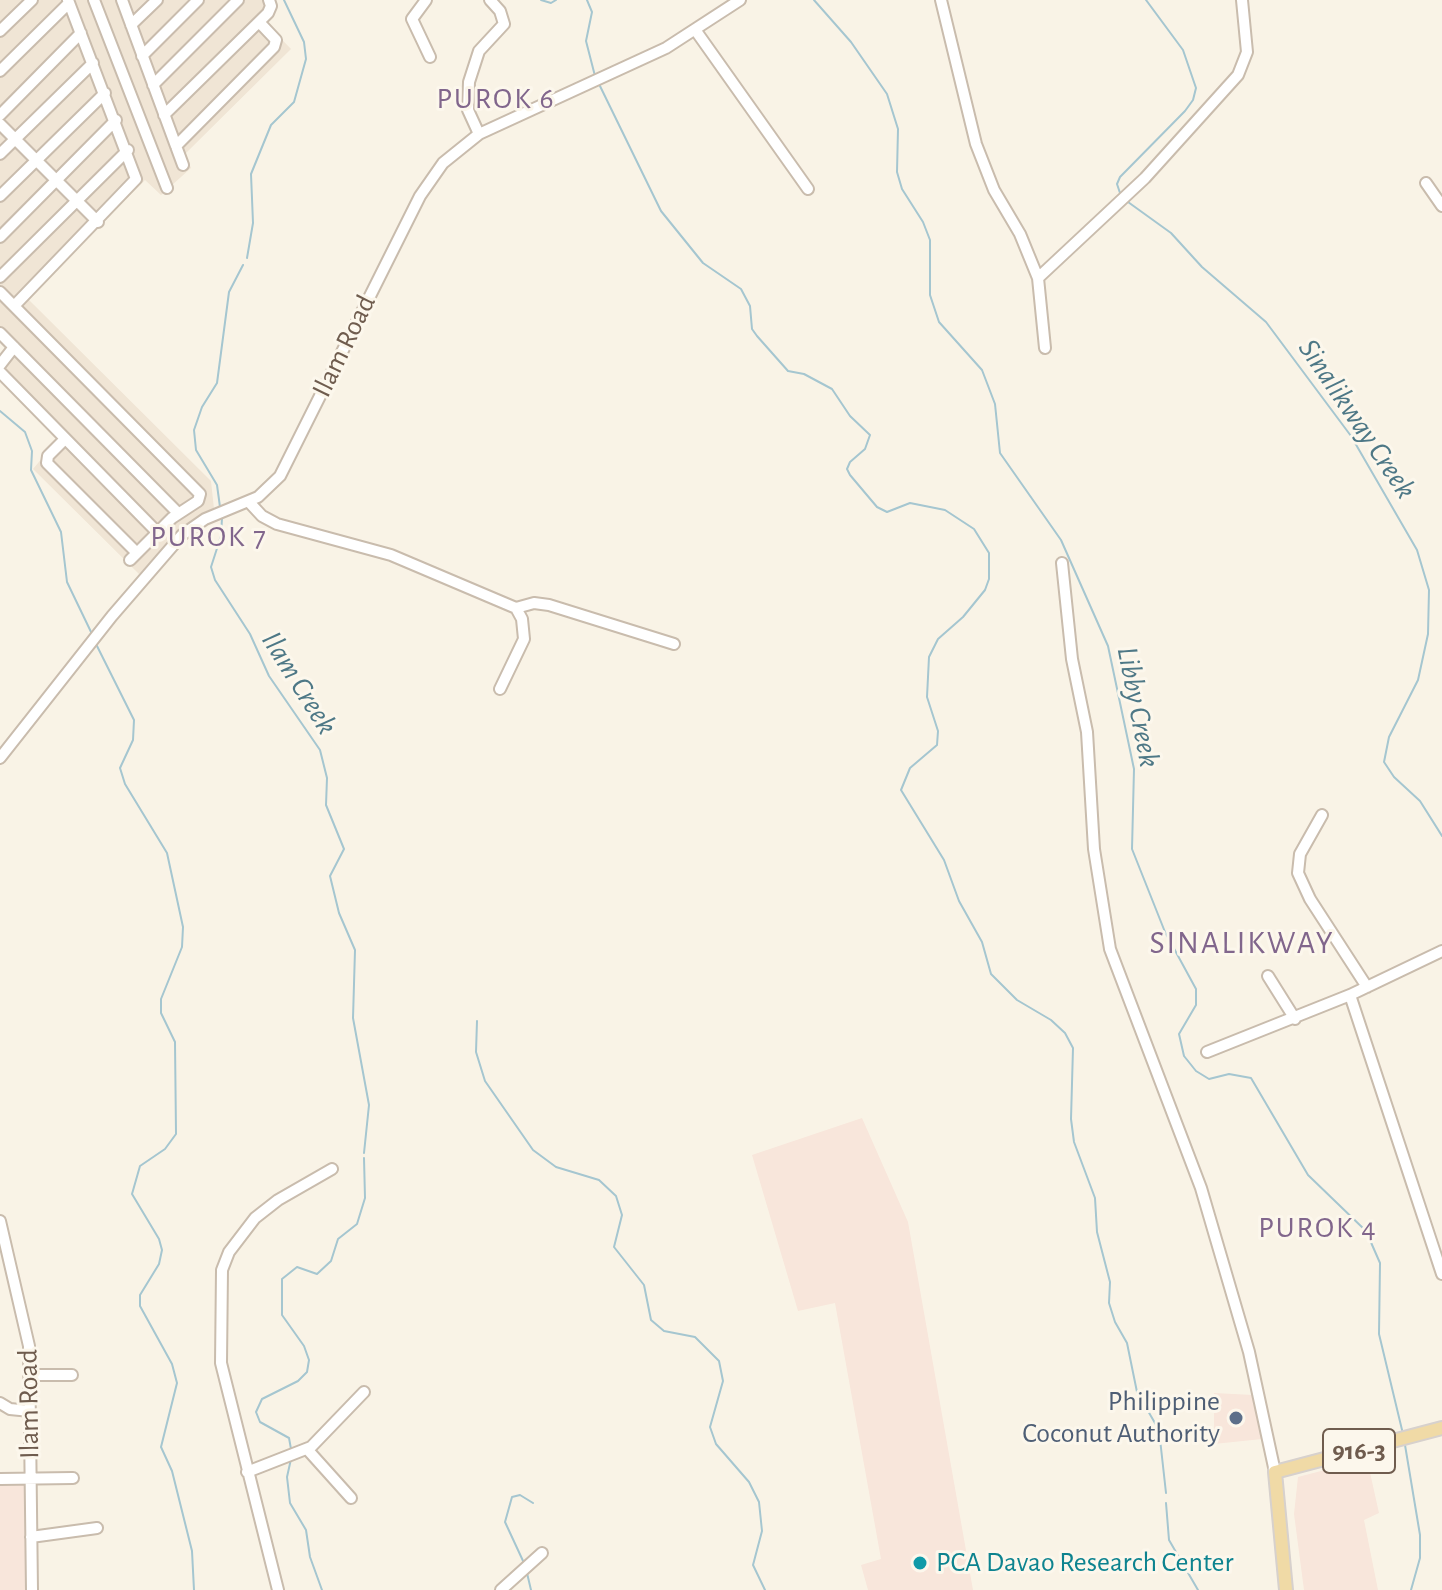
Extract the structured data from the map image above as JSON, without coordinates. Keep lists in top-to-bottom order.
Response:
{
  "streets": {
    "main road": ["916-3"],
    "street": ["Ilam Road"]
  },
  "districts": [
    "PUROK 6",
    "PUROK 7",
    "SINALIKWAY",
    "PUROK 4"
  ],
  "water": ["Sinalikway Creek", "Ilam Creek", "Libby Creek"],
  "places": ["Philippine Coconut Authority", "PCA Davao Research Center"]
}
